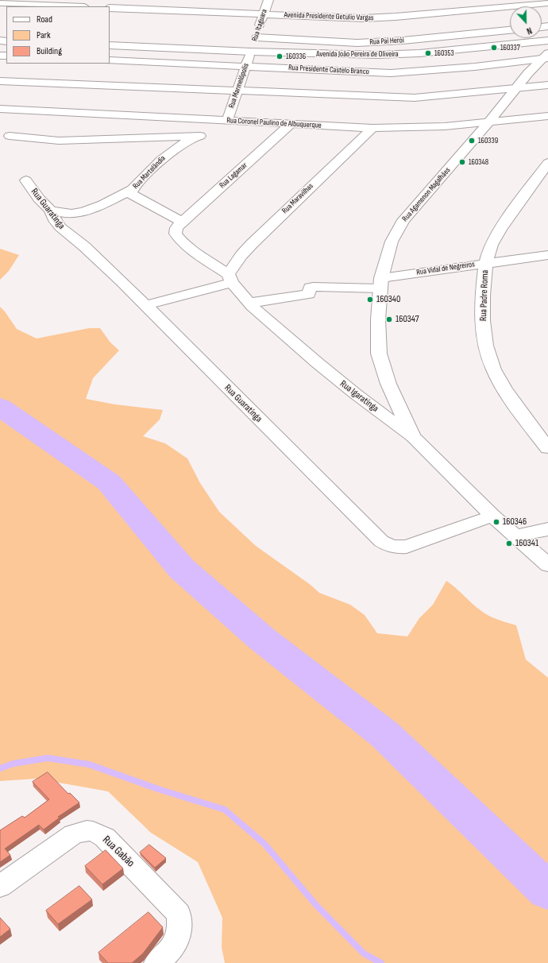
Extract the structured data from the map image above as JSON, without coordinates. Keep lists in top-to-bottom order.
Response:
{
  "streets": {
    "street": [
      "Avenida Presidente Getulio Vargas",
      "Rua Itaguara",
      "Rua Pai Herói",
      "Avenida João Pereira de Oliveira",
      "Rua Presidente Castelo Branco",
      "Rua Marmelópolis",
      "Rua Coronel Paulino de Albuquerque",
      "Rua Martelândia",
      "Rua Lagamar",
      "Rua Agamenon Magalhães",
      "Rua Maravilhas",
      "Rua Guaratinga",
      "Rua Vidal de Negreiros",
      "Rua Padre Roma",
      "Rua Igaratinga",
      "Rua Gabão"
    ]
  },
  "crossings": [
    ["Avenida Presidente Getulio Vargas", "Rua Itaguara"],
    ["Rua Itaguara", "Rua Pai Herói"],
    ["Rua Itaguara", "Avenida João Pereira de Oliveira"],
    ["Rua Itaguara", "Rua Marmelópolis"],
    ["Avenida João Pereira de Oliveira", "Rua Marmelópolis"],
    ["Rua Presidente Castelo Branco", "Rua Marmelópolis"],
    ["Rua Presidente Castelo Branco", "Rua Agamenon Magalhães"],
    ["Rua Marmelópolis", "Rua Coronel Paulino de Albuquerque"],
    ["Rua Marmelópolis", "Rua Martelândia"],
    ["Rua Coronel Paulino de Albuquerque", "Rua Martelândia"],
    ["Rua Coronel Paulino de Albuquerque", "Rua Lagamar"],
    ["Rua Coronel Paulino de Albuquerque", "Rua Agamenon Magalhães"],
    ["Rua Coronel Paulino de Albuquerque", "Rua Maravilhas"],
    ["Rua Martelândia", "Rua Lagamar"],
    ["Rua Martelândia", "Rua Igaratinga"],
    ["Rua Lagamar", "Rua Igaratinga"],
    ["Rua Agamenon Magalhães", "Rua Vidal de Negreiros"],
    ["Rua Agamenon Magalhães", "Rua Igaratinga"],
    ["Rua Maravilhas", "Rua Igaratinga"],
    ["Rua Guaratinga", "Rua Igaratinga"],
    ["Rua Vidal de Negreiros", "Rua Padre Roma"],
    ["Rua Vidal de Negreiros", "Rua Igaratinga"]
  ],
  "places": [
    "160337",
    "160353",
    "160336",
    "160339",
    "160348",
    "160340",
    "160347",
    "160346",
    "160341"
  ],
  "legend": ["Road", "Park", "Building"],
  "north": "bottom"
}
